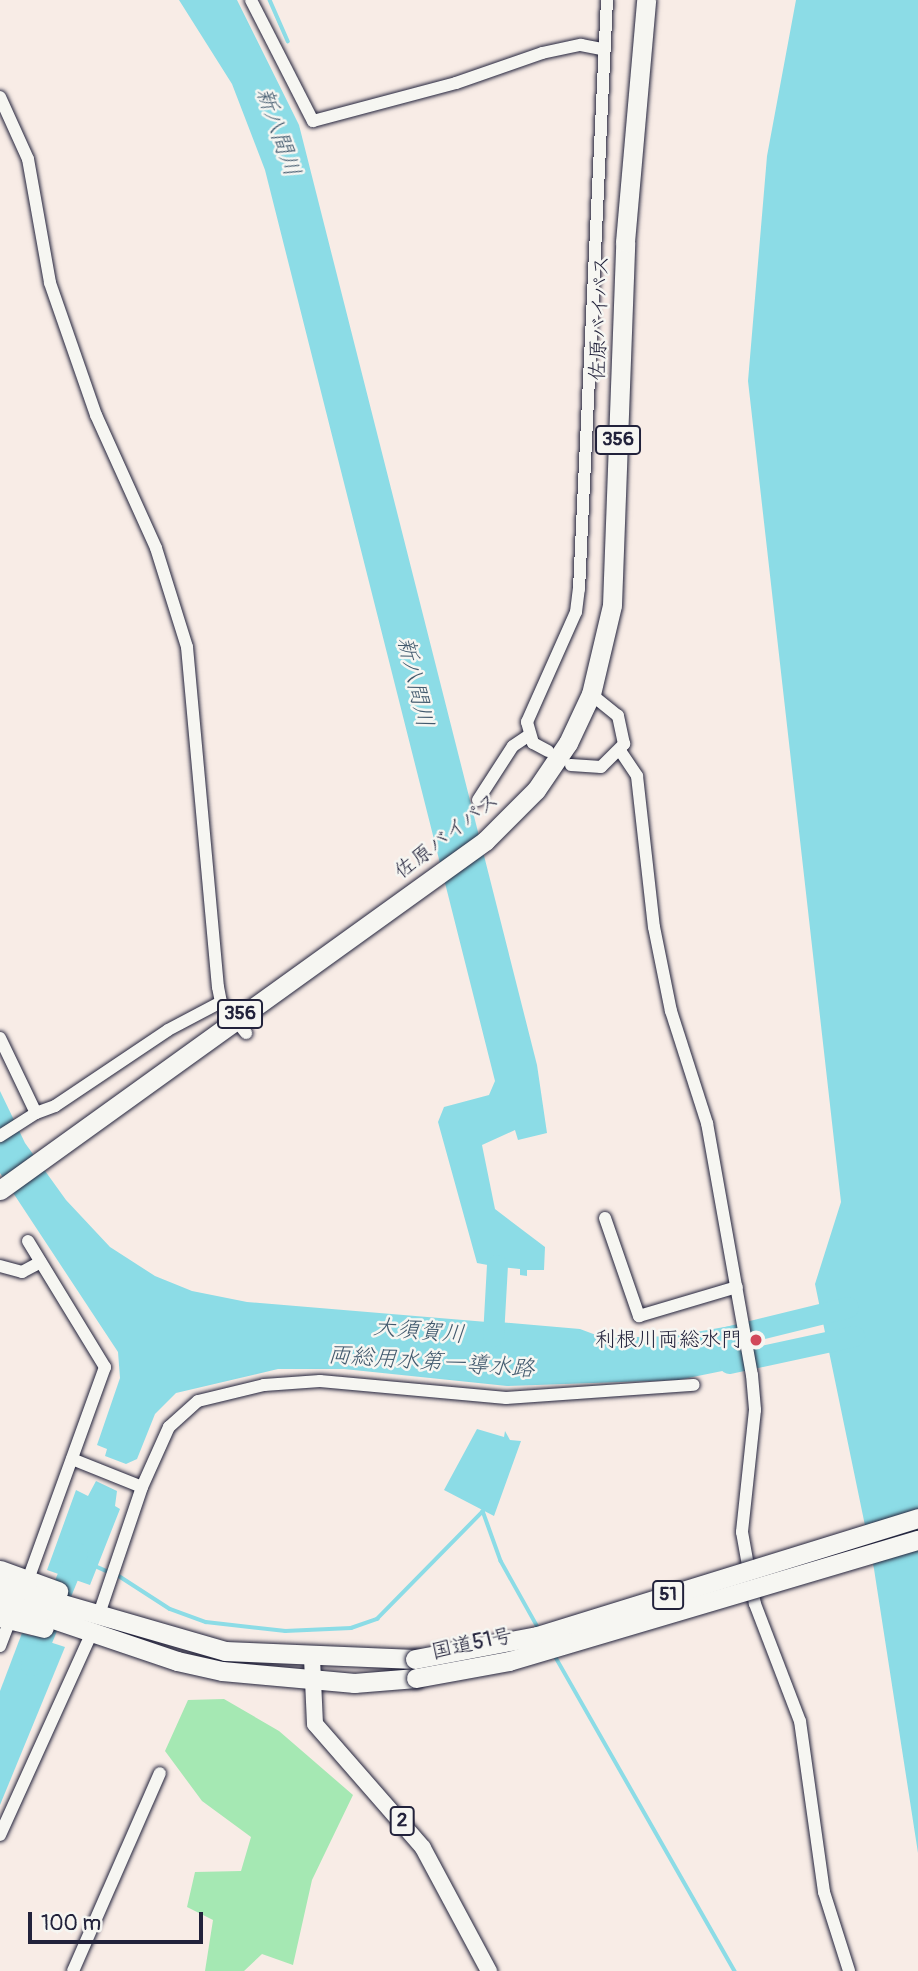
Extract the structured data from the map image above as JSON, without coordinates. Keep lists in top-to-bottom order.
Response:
{
  "streets": {
    "highway": [
      "佐原バイパス",
      "356",
      "51",
      "国道51号"
    ],
    "main road": ["2"]
  },
  "crossings": [
    ["国道51号", "2"]
  ],
  "water": ["新八間川", "大須賀川", "両総用水第一導水路"],
  "places": ["利根川両総水門"],
  "scale_bar": "100 m"
}
